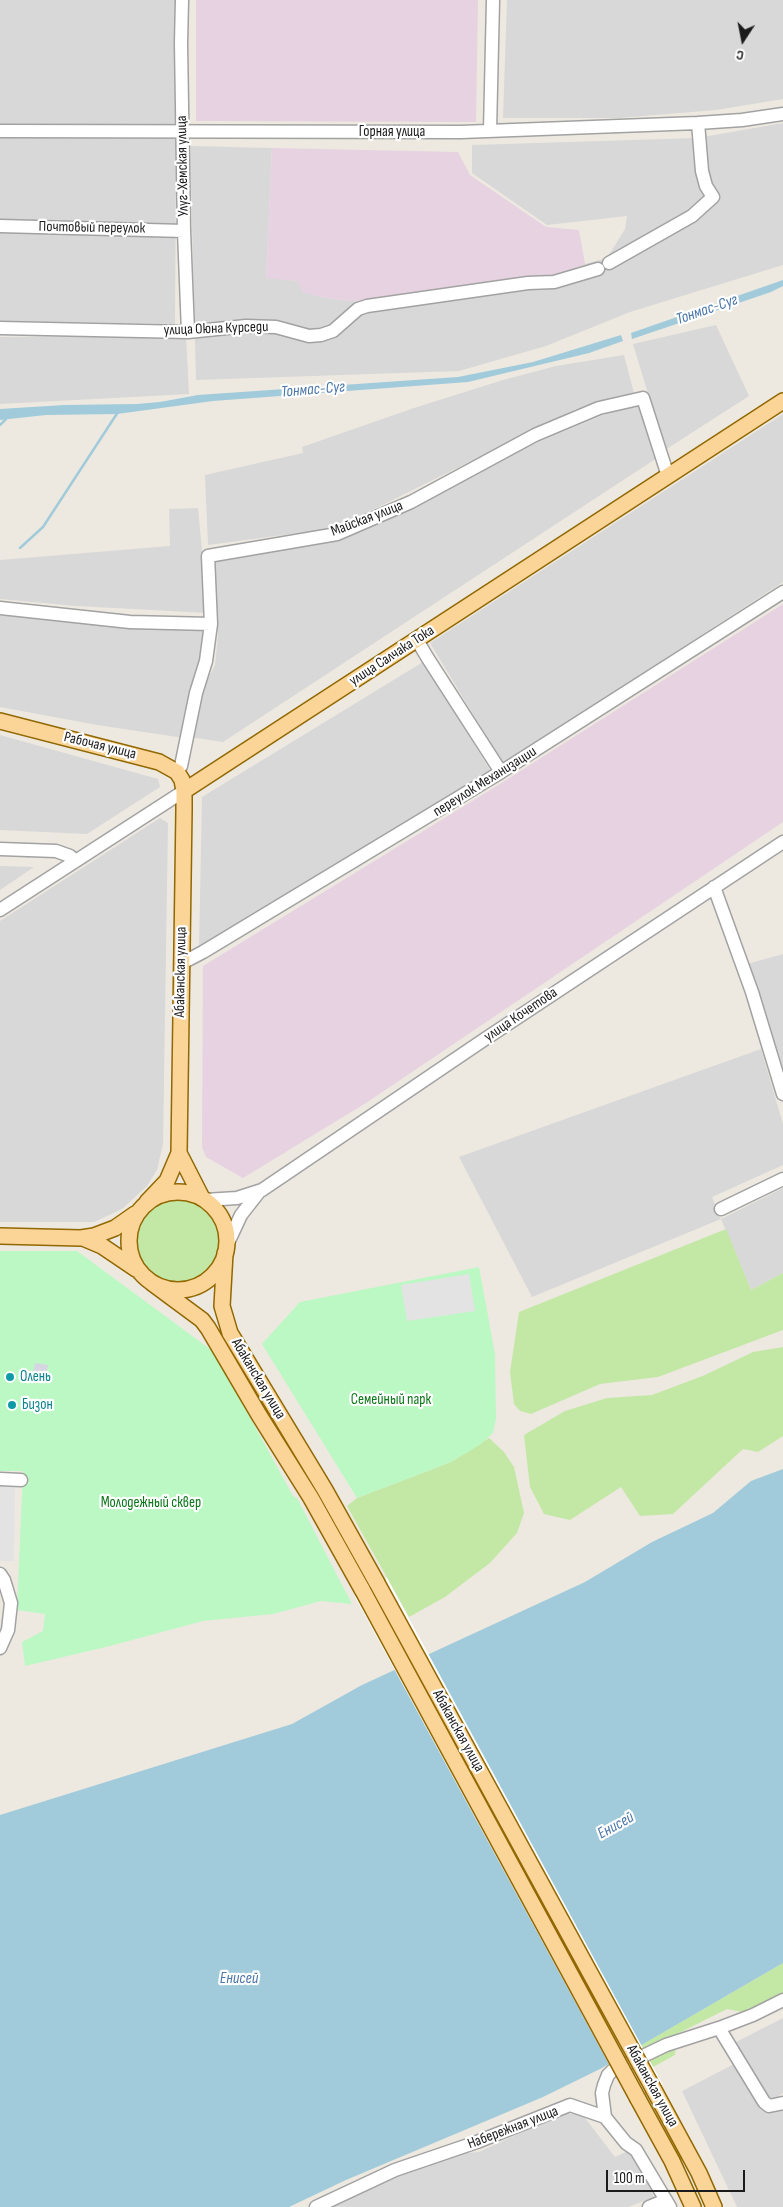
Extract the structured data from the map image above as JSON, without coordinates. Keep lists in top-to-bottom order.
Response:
{
  "streets": {
    "main road": ["улица Салчака Тока", "Рабочая улица", "Абаканская улица"],
    "street": [
      "Горная улица",
      "Улуг-Хемская улица",
      "Почтовый переулок",
      "улица Оюна Курседи",
      "Майская улица",
      "переулок Механизации",
      "улица Кочетова",
      "Набережная улица"
    ]
  },
  "crossings": [
    ["Горная улица", "Улуг-Хемская улица"],
    ["Улуг-Хемская улица", "Почтовый переулок"],
    ["Улуг-Хемская улица", "улица Оюна Курседи"],
    ["Майская улица", "улица Салчака Тока"],
    ["улица Салчака Тока", "Абаканская улица"],
    ["переулок Механизации", "Абаканская улица"],
    ["Абаканская улица", "улица Кочетова"]
  ],
  "water": ["Тонмас-Суг", "Енисей"],
  "parks": ["Семейный парк", "Молодежный сквер"],
  "places": ["Олень", "Бизон"],
  "scale_bar": "100 m",
  "north": "bottom"
}
